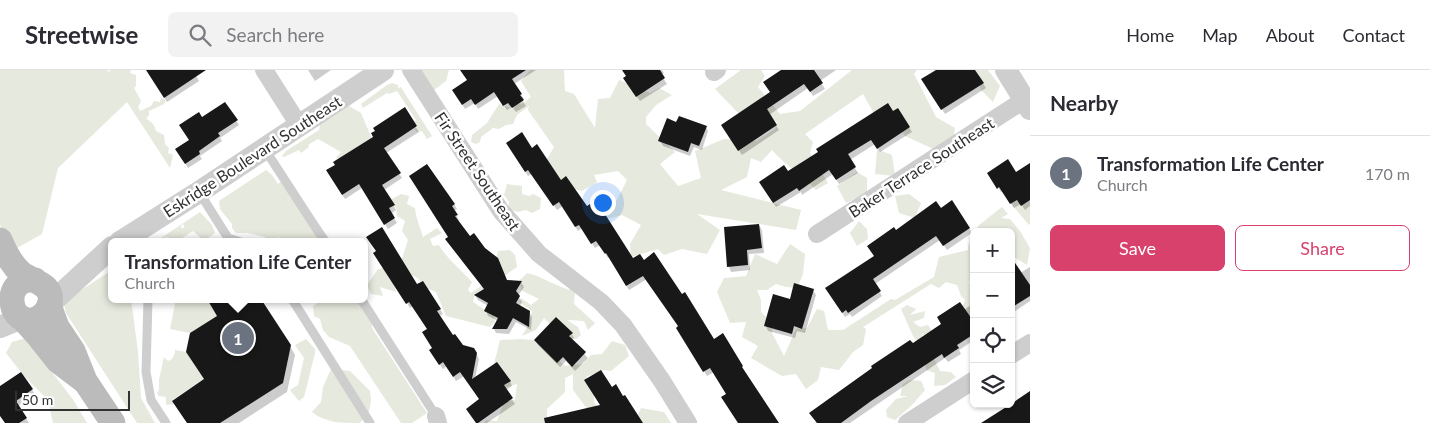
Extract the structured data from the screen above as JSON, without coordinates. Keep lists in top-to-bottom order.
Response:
{
  "streets": {
    "street": ["Eskridge Boulevard Southeast", "Baker Terrace Southeast", "Fir Street Southeast"]
  },
  "scale_bar": "50 m",
  "page": {
    "header": "Streetwise",
    "search": "Search here",
    "nav": [
      "Home",
      "Map",
      "About",
      "Contact"
    ],
    "heading": "Nearby",
    "list": [
      {
        "mark": "1",
        "name": "Transformation Life Center",
        "note": "Church",
        "value": "170 m"
      }
    ],
    "buttons": ["Save", "Share"],
    "map_buttons": ["+", "−"],
    "popup": ["Transformation Life Center", "Church"],
    "pins": "1",
    "scale": "50 m"
  }
}
